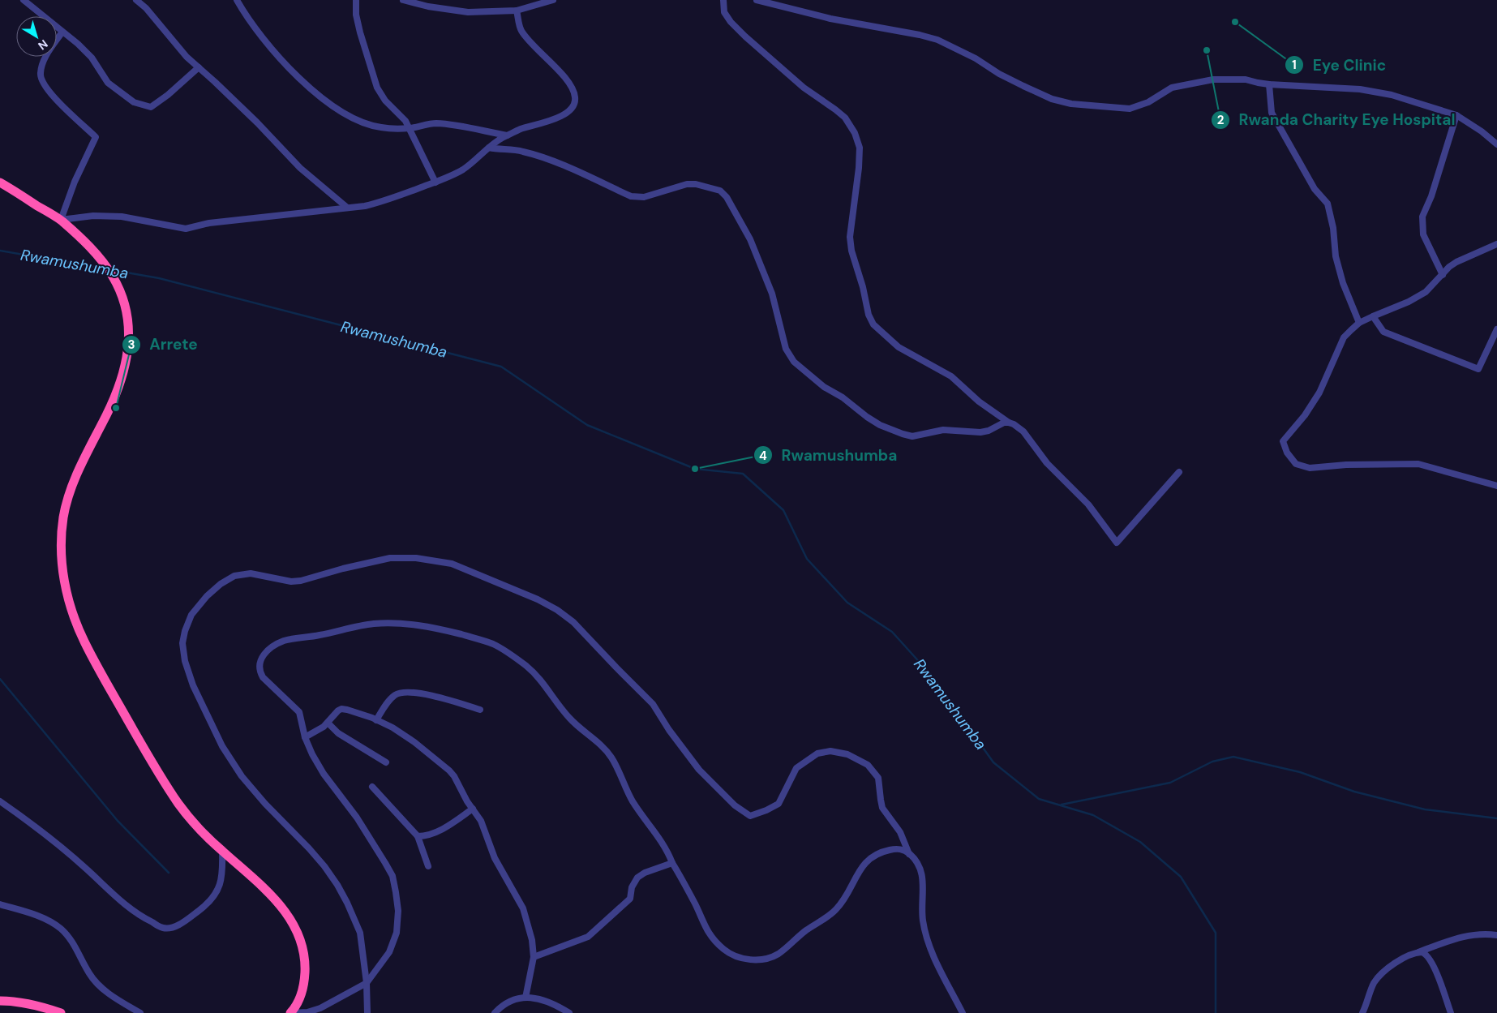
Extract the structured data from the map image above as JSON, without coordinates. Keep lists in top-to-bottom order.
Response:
{
  "water": ["Rwamushumba"],
  "places": [
    "Eye Clinic",
    "Rwanda Charity Eye Hospital",
    "Arrete",
    "Rwamushumba"
  ],
  "north": "bottom right"
}
